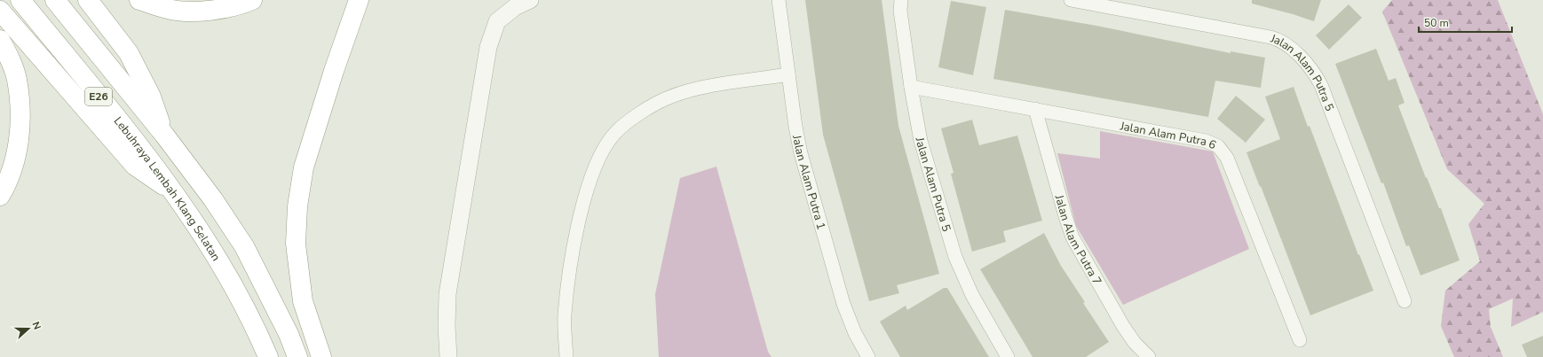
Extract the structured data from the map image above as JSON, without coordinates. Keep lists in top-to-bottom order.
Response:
{
  "streets": {
    "highway": ["E26", "Lebuhraya Lembah Klang Selatan"],
    "street": [
      "Jalan Alam Putra 5",
      "Jalan Alam Putra 6",
      "Jalan Alam Putra 1",
      "Jalan Alam Putra 7"
    ]
  },
  "crossings": [
    ["Jalan Alam Putra 5", "Jalan Alam Putra 6"],
    ["Jalan Alam Putra 6", "Jalan Alam Putra 7"]
  ],
  "scale_bar": "50 m",
  "north": "right"
}
